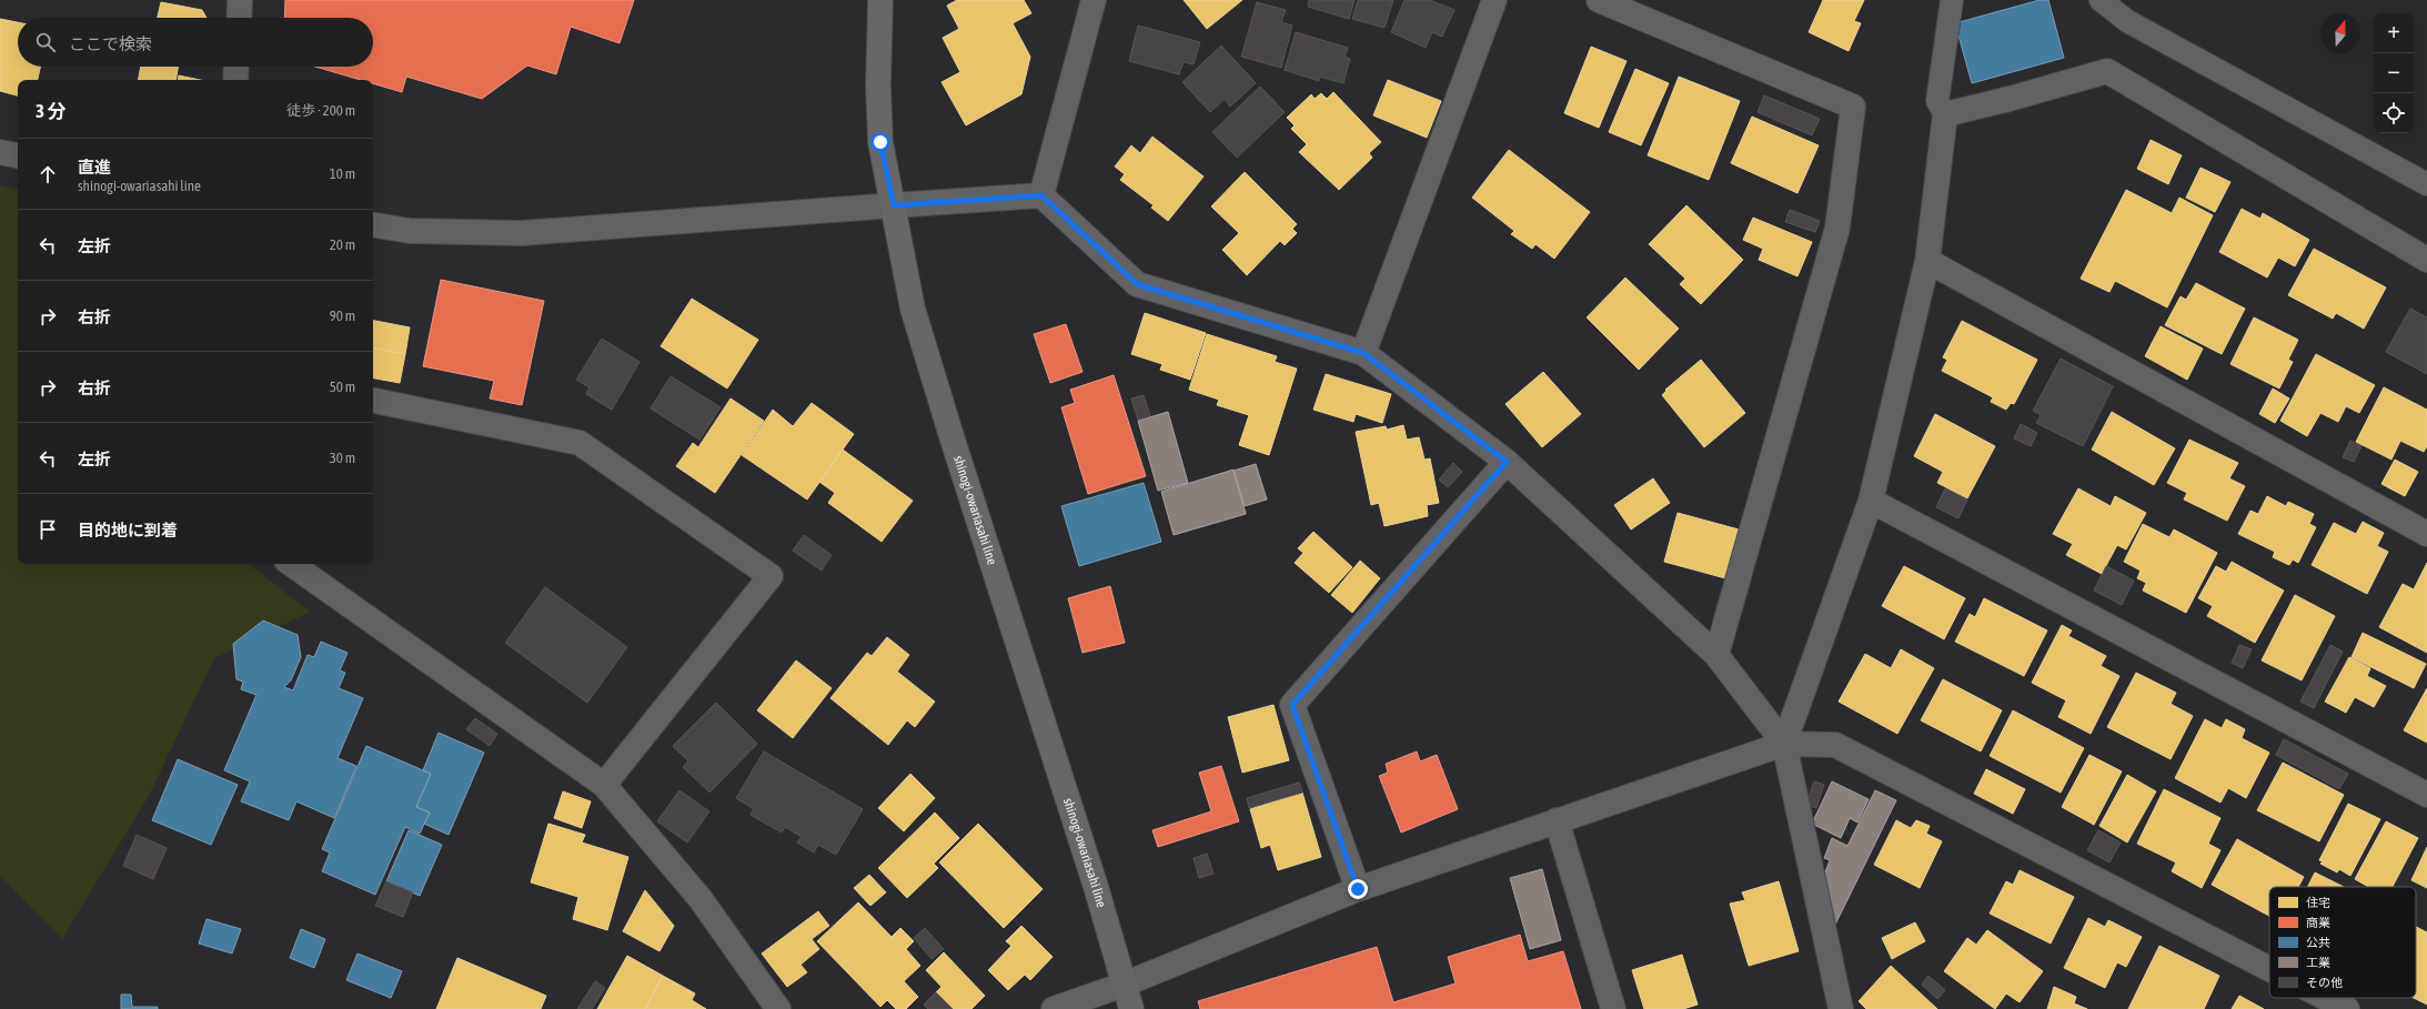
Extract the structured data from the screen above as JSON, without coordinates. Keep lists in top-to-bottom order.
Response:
{
  "streets": {
    "main road": ["shinogi-owariasahi line"]
  },
  "legend": [
    "住宅",
    "商業",
    "公共",
    "工業",
    "その他"
  ],
  "north": "top",
  "page": {
    "map_buttons": ["+", "−"],
    "search": "ここで検索",
    "heading": ["3 分", "徒歩 · 200 m"],
    "list": [
      ["直進", "shinogi-owariasahi line", "10 m"],
      ["左折", "20 m"],
      ["右折", "90 m"],
      ["右折", "50 m"],
      ["左折", "30 m"],
      "目的地に到着"
    ]
  }
}
